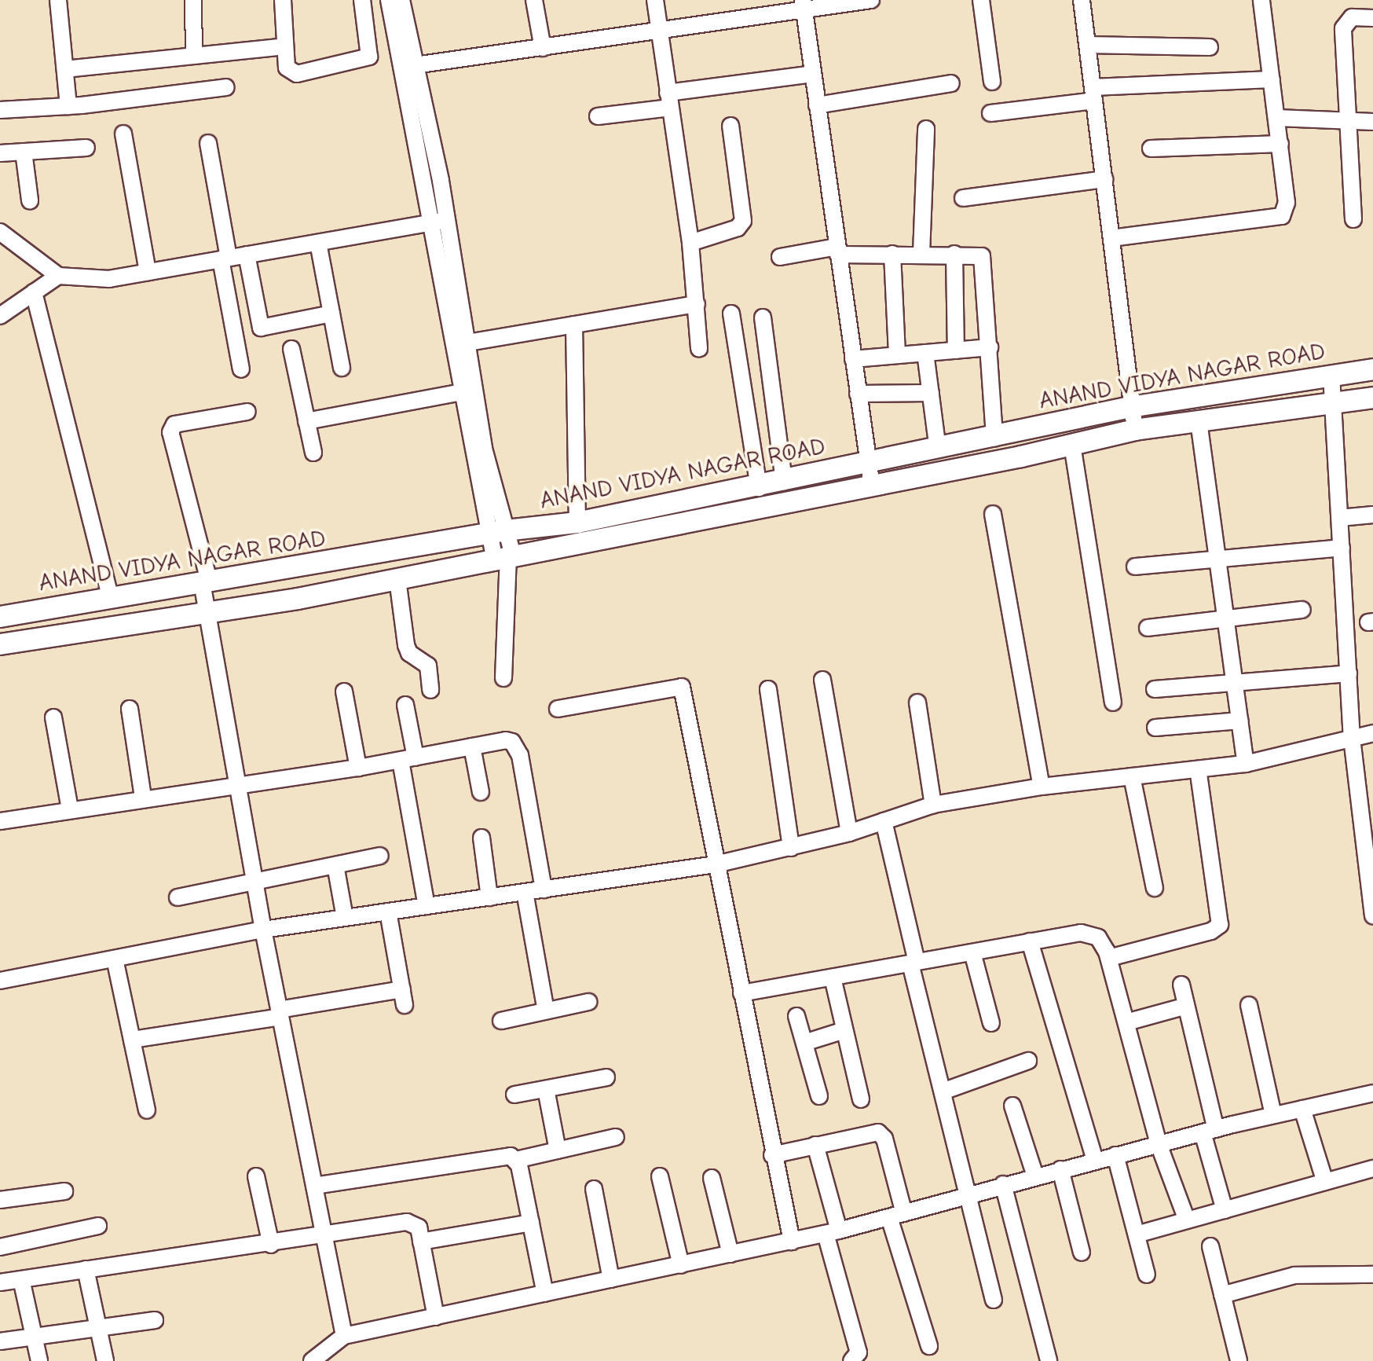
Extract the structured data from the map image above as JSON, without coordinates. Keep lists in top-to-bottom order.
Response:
{
  "streets": {
    "main road": ["ANAND VIDYA NAGAR ROAD"]
  }
}
